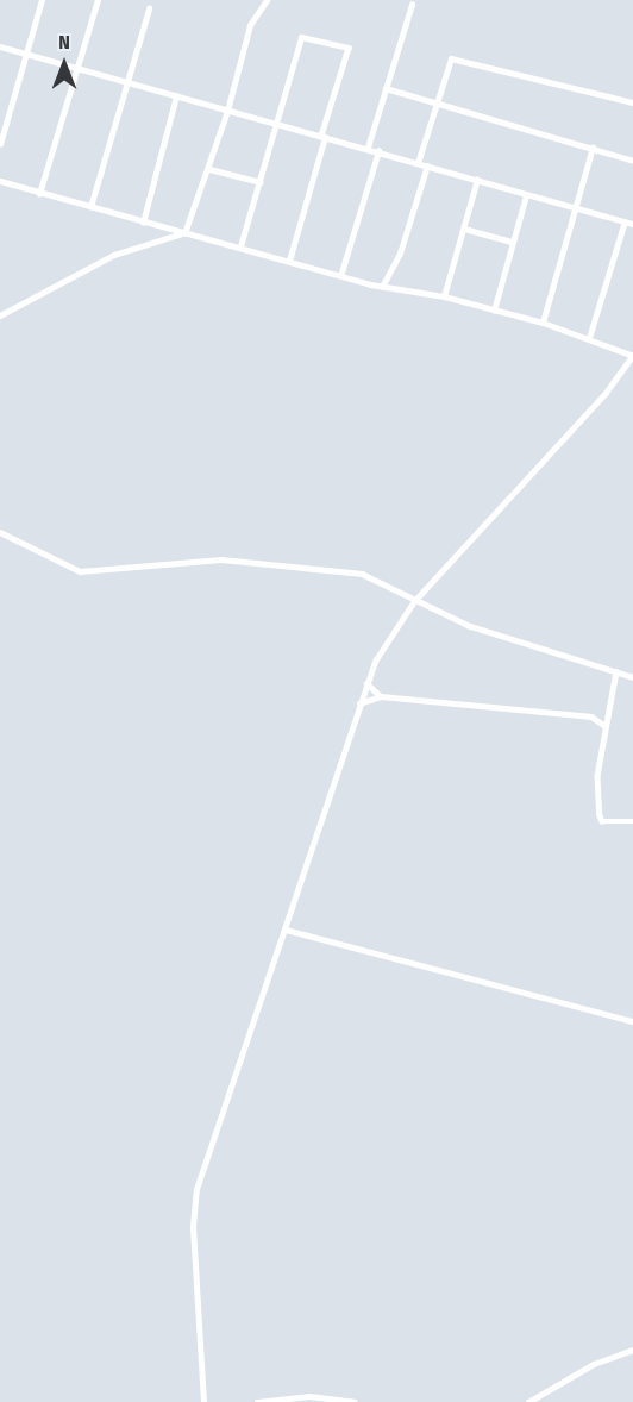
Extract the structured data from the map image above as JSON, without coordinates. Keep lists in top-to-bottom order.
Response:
{
  "north": "top"
}
